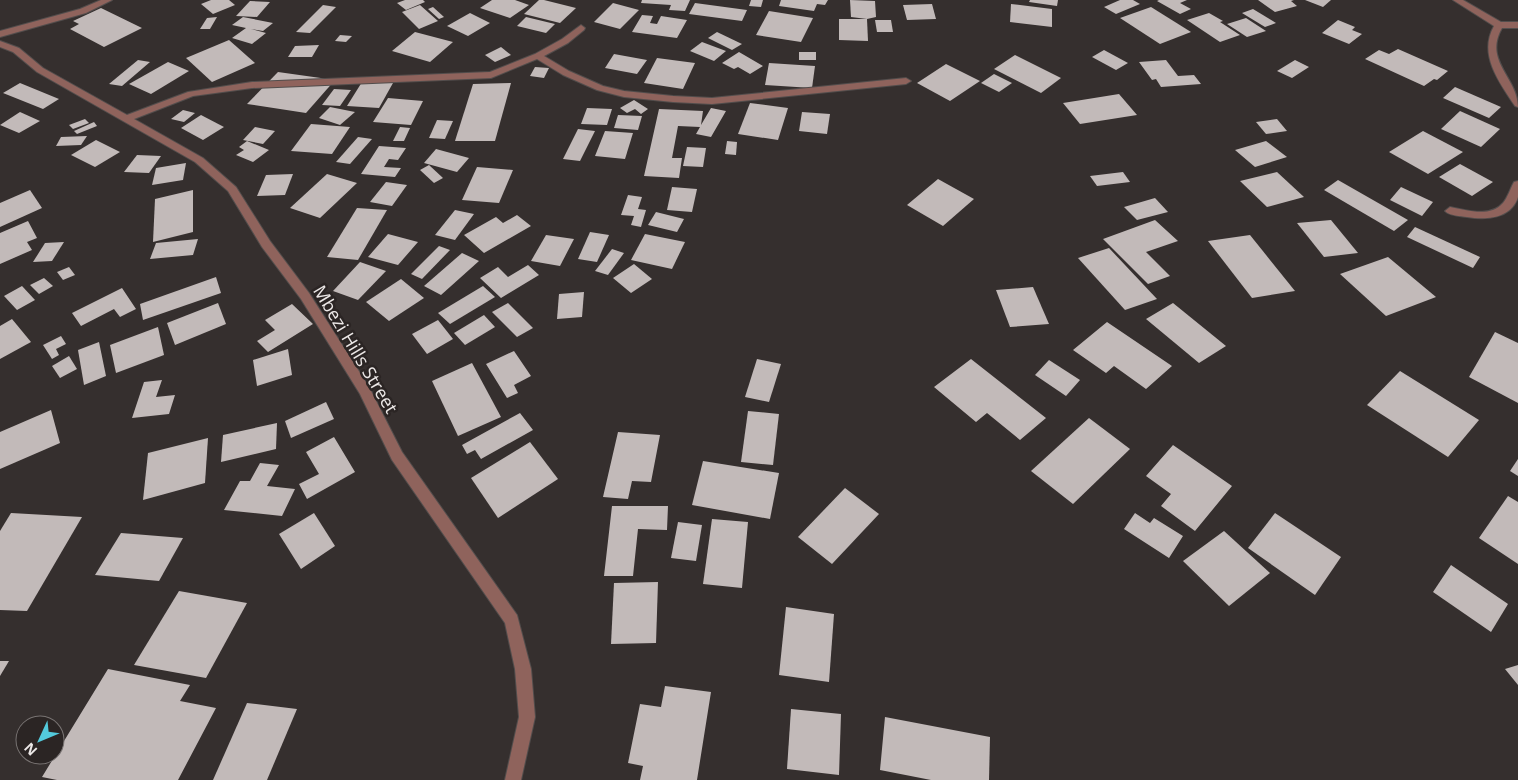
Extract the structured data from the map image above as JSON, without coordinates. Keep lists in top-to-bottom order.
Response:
{
  "streets": {
    "street": ["Mbezi Hills Street"]
  },
  "north": "bottom left"
}
